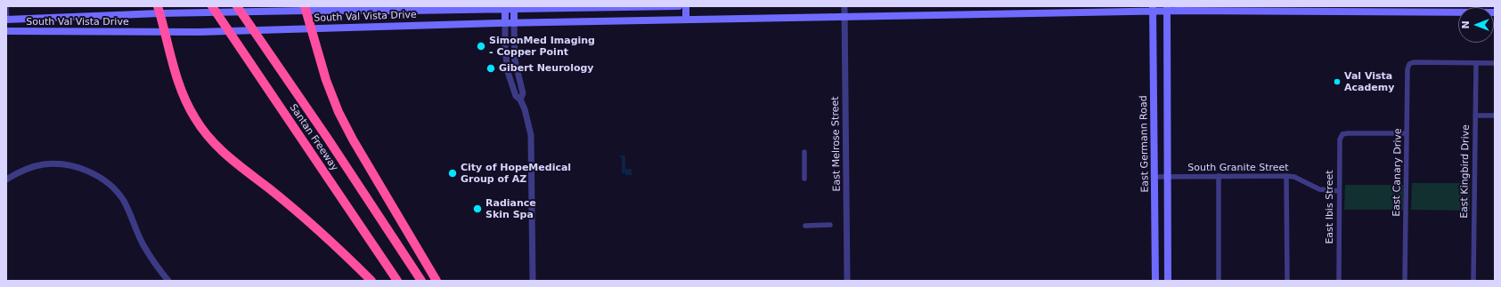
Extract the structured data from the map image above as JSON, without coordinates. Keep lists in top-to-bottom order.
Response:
{
  "streets": {
    "highway": ["Santan Freeway"],
    "main road": ["South Val Vista Drive", "East Germann Road"],
    "street": [
      "East Melrose Street",
      "South Granite Street",
      "East Kingbird Drive",
      "East Canary Drive",
      "East Ibis Street"
    ]
  },
  "crossings": [
    ["South Val Vista Drive", "East Melrose Street"],
    ["South Val Vista Drive", "East Germann Road"],
    ["East Germann Road", "South Granite Street"],
    ["South Granite Street", "East Ibis Street"],
    ["East Kingbird Drive", "East Canary Drive"],
    ["East Canary Drive", "East Ibis Street"]
  ],
  "places": [
    "SimonMed Imaging - Copper Point",
    "Gibert Neurology",
    "Val Vista Academy",
    "City of HopeMedical Group of AZ",
    "Radiance Skin Spa"
  ],
  "north": "left"
}
